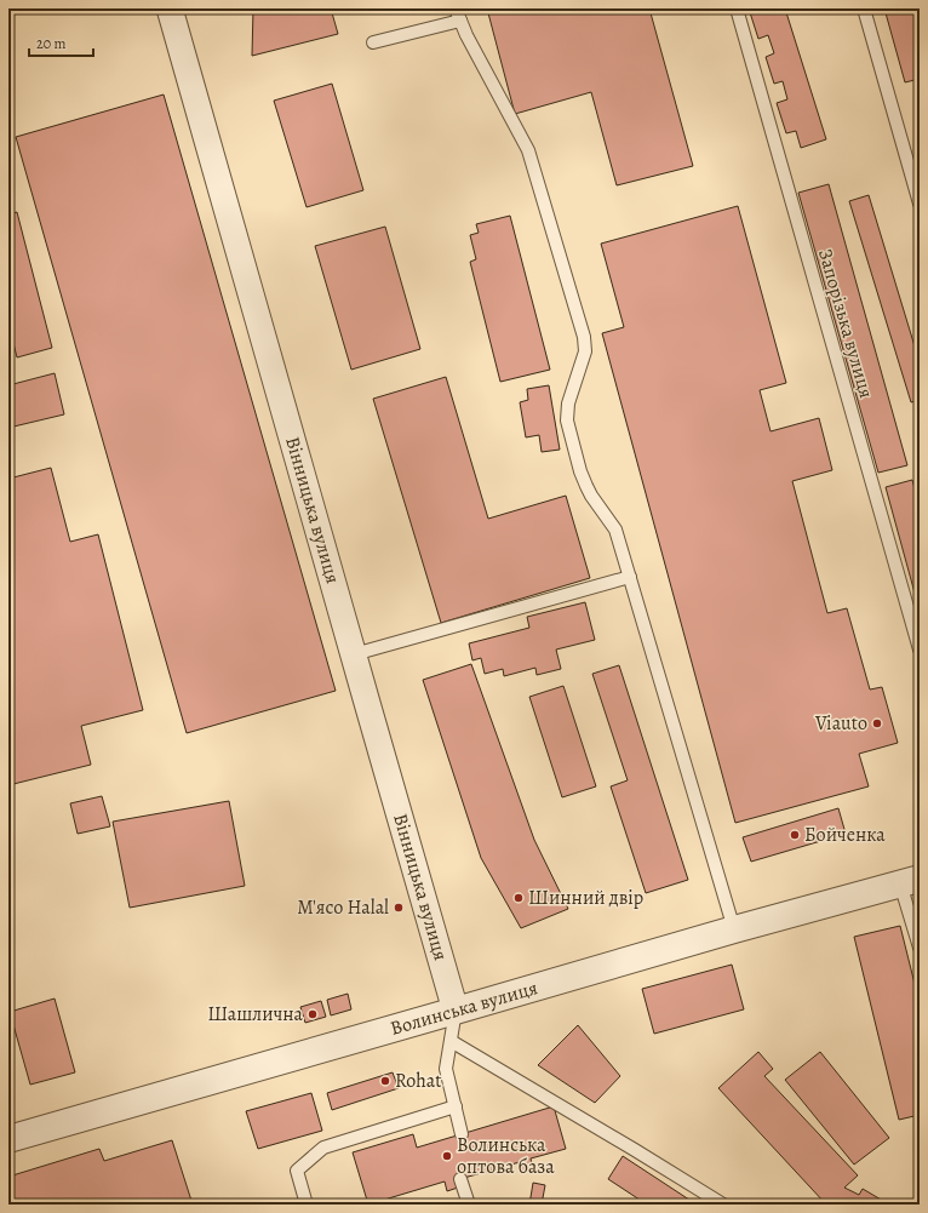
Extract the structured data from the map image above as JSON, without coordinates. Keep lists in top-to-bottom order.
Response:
{
  "streets": {
    "street": ["Вінницька вулиця", "Волинська вулиця"],
    "lane": ["Запорізька вулиця"]
  },
  "crossings": [
    ["Вінницька вулиця", "Волинська вулиця"]
  ],
  "places": [
    "Viauto",
    "Бойченка",
    "Шинний двір",
    "М'ясо Halal",
    "Шашлична",
    "Rohat",
    "Волинська оптова база"
  ],
  "scale_bar": "20 m"
}
